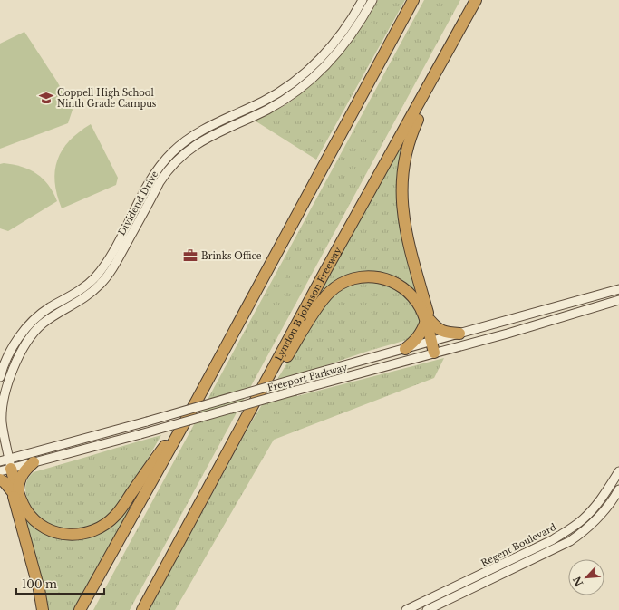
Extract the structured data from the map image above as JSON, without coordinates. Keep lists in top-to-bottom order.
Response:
{
  "streets": {
    "highway": ["Lyndon B Johnson Freeway"],
    "street": ["Dividend Drive", "Freeport Parkway", "Regent Boulevard"]
  },
  "crossings": [
    ["Dividend Drive", "Freeport Parkway"]
  ],
  "places": {
    "school or university": ["Coppell High School Ninth Grade Campus"],
    "office": ["Brinks Office"]
  },
  "scale_bar": "100 m",
  "north": "bottom left"
}
